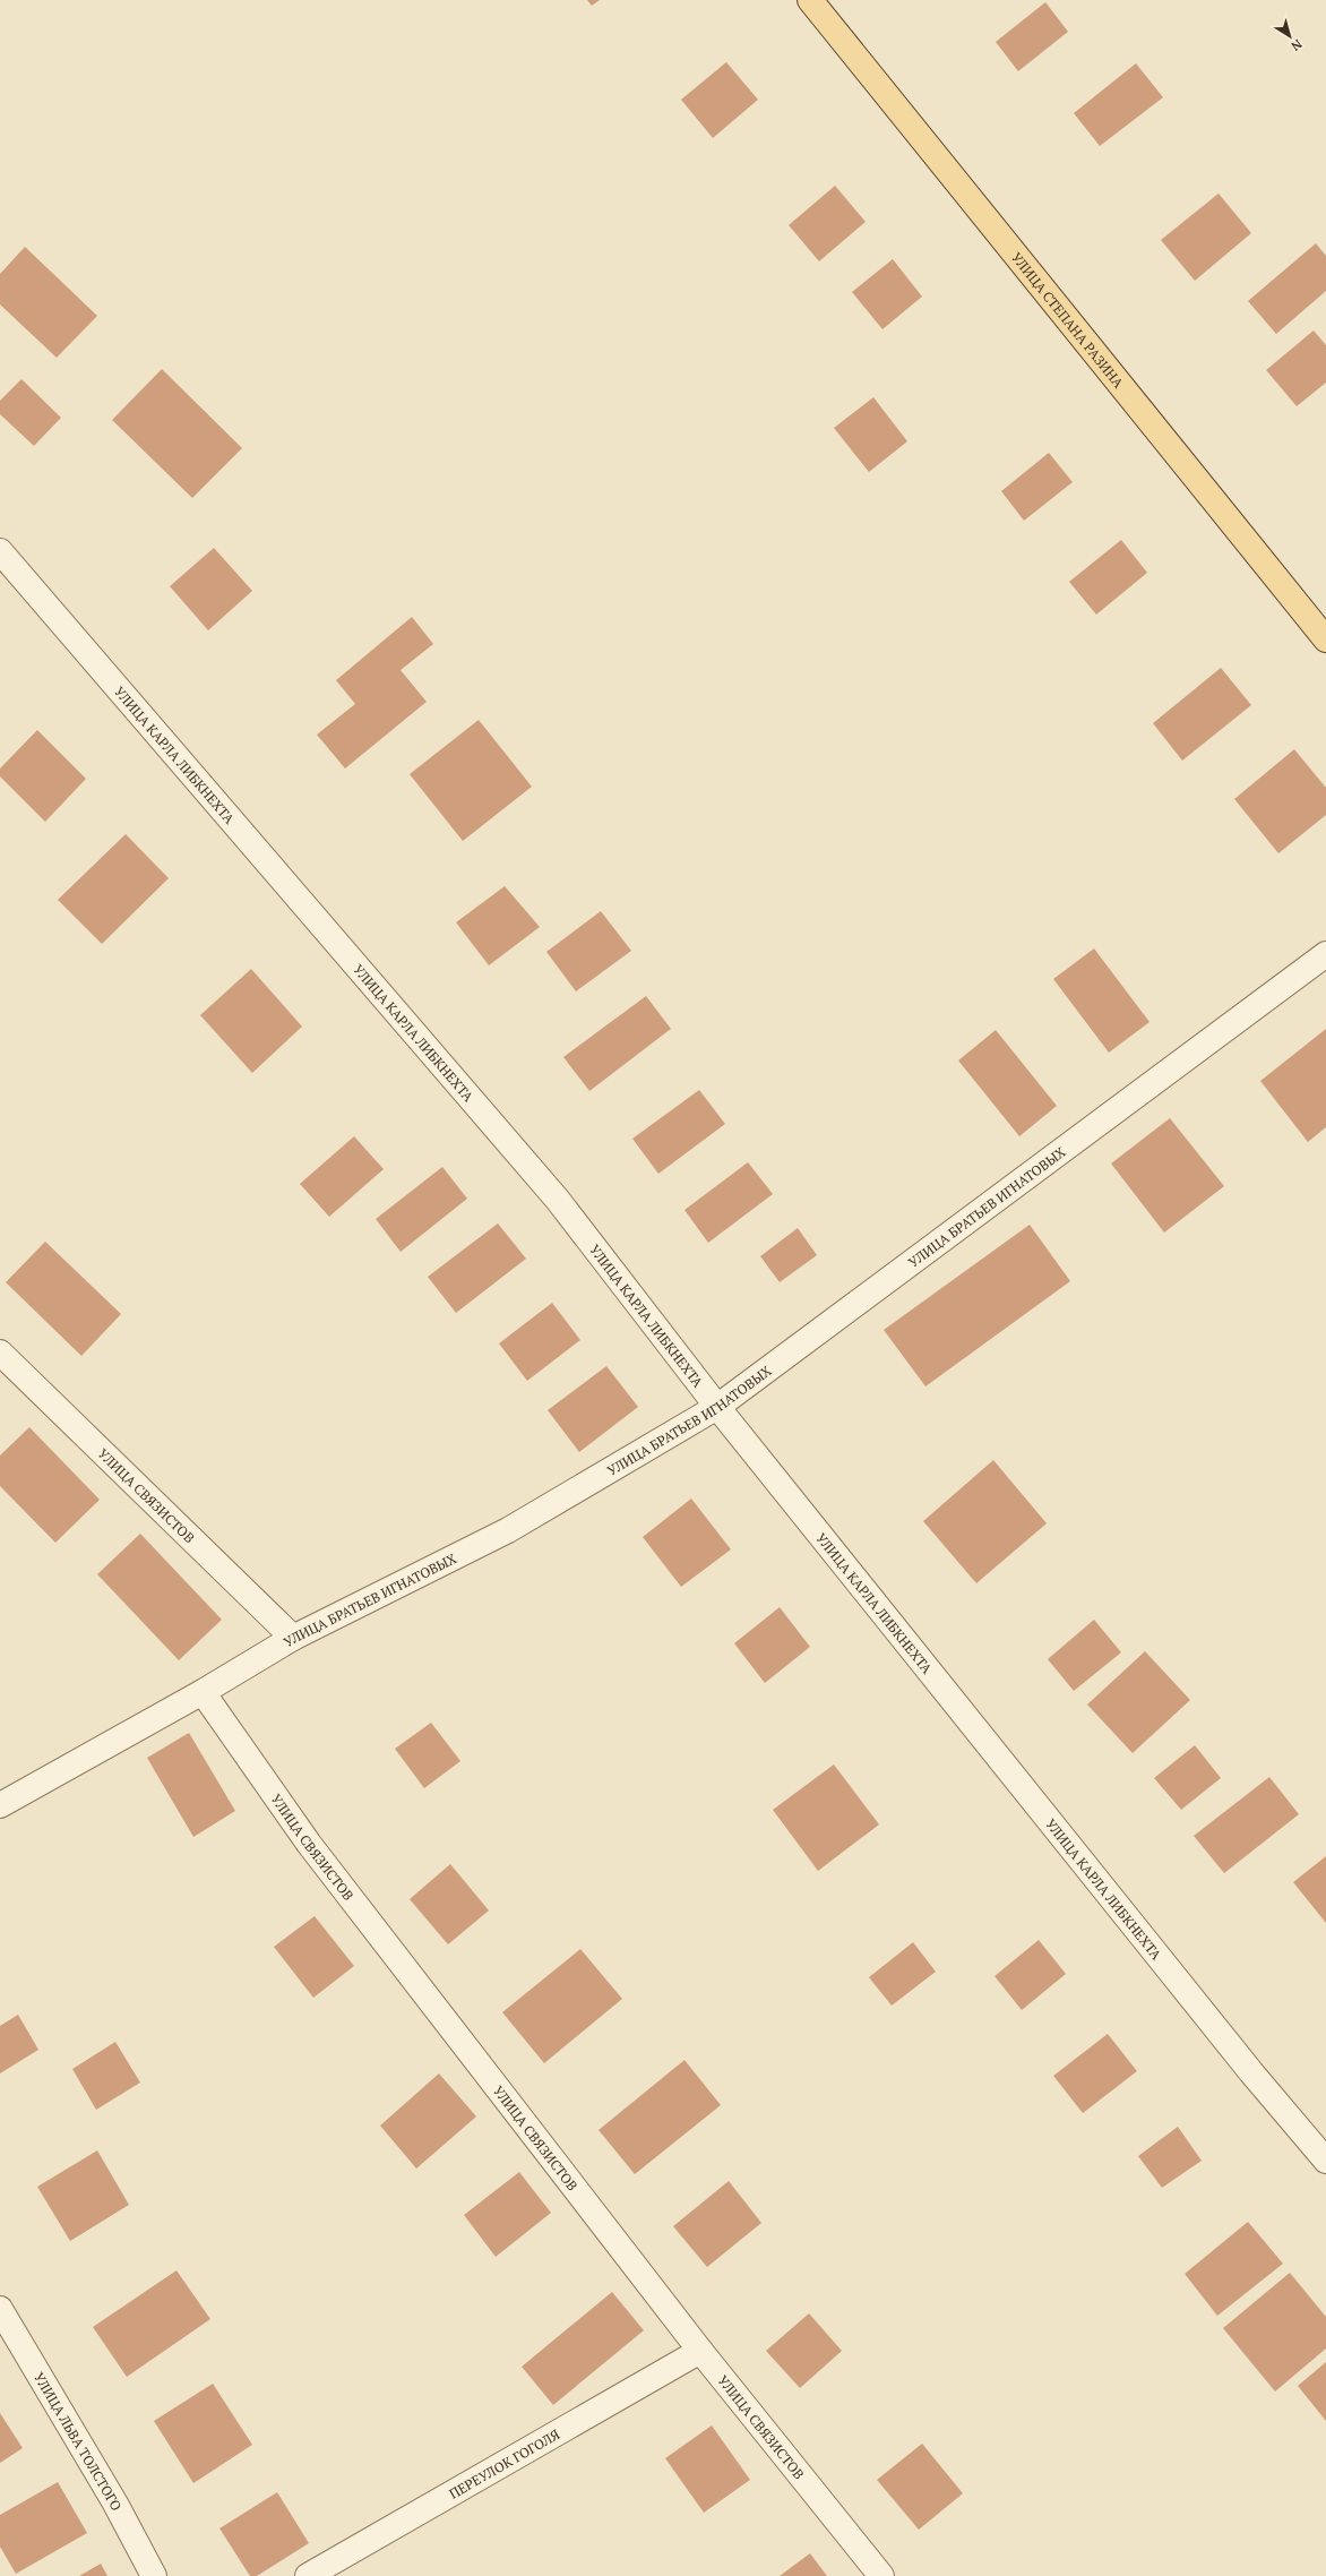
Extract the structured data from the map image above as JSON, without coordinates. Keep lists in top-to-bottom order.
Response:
{
  "streets": {
    "main road": ["УЛИЦА СТЕПАНА РАЗИНА"],
    "street": [
      "УЛИЦА КАРЛА ЛИБКНЕХТА",
      "УЛИЦА БРАТЬЕВ ИГНАТОВЫХ",
      "УЛИЦА СВЯЗИСТОВ",
      "УЛИЦА ЛЬВА ТОЛСТОГО",
      "ПЕРЕУЛОК ГОГОЛЯ"
    ]
  },
  "crossings": [
    ["УЛИЦА КАРЛА ЛИБКНЕХТА", "УЛИЦА БРАТЬЕВ ИГНАТОВЫХ"],
    ["УЛИЦА БРАТЬЕВ ИГНАТОВЫХ", "УЛИЦА СВЯЗИСТОВ"],
    ["УЛИЦА СВЯЗИСТОВ", "ПЕРЕУЛОК ГОГОЛЯ"]
  ],
  "north": "bottom right"
}
